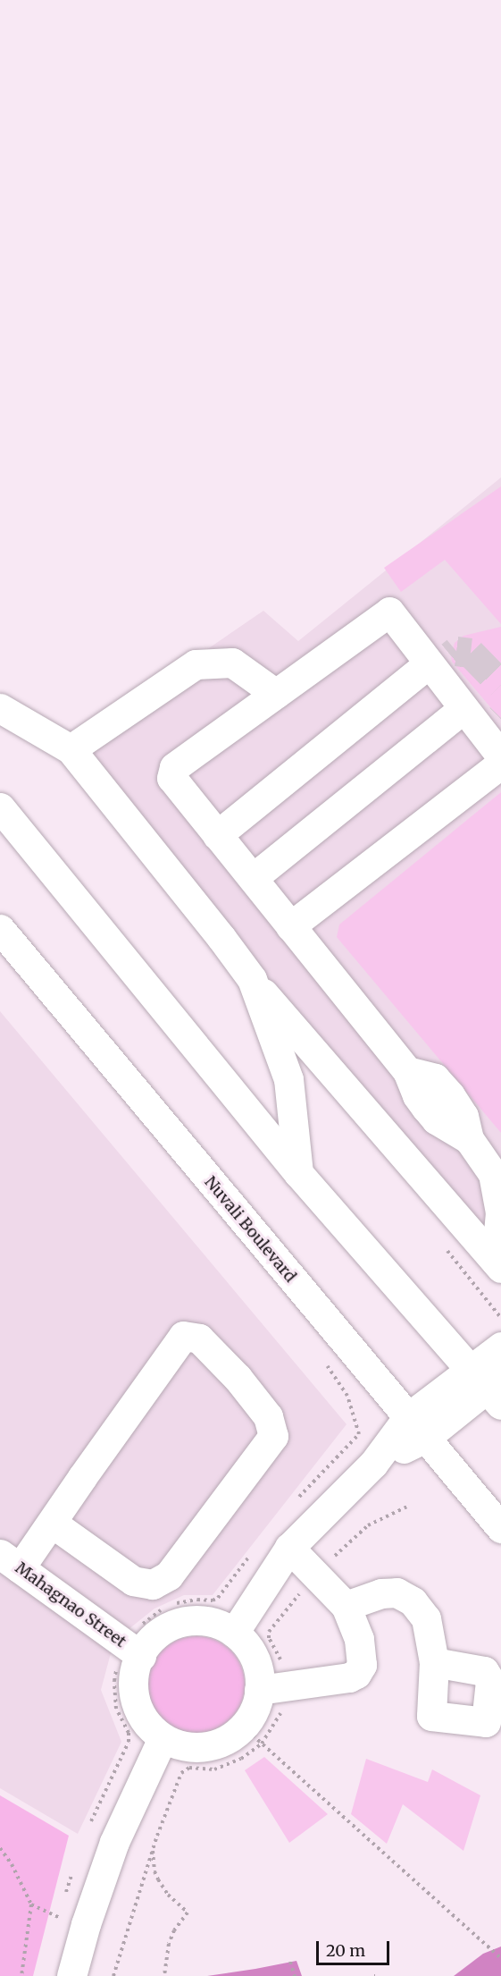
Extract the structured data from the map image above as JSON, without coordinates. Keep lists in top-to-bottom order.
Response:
{
  "streets": {
    "main road": ["Nuvali Boulevard", "Mahagnao Street"]
  },
  "scale_bar": "20 m"
}
